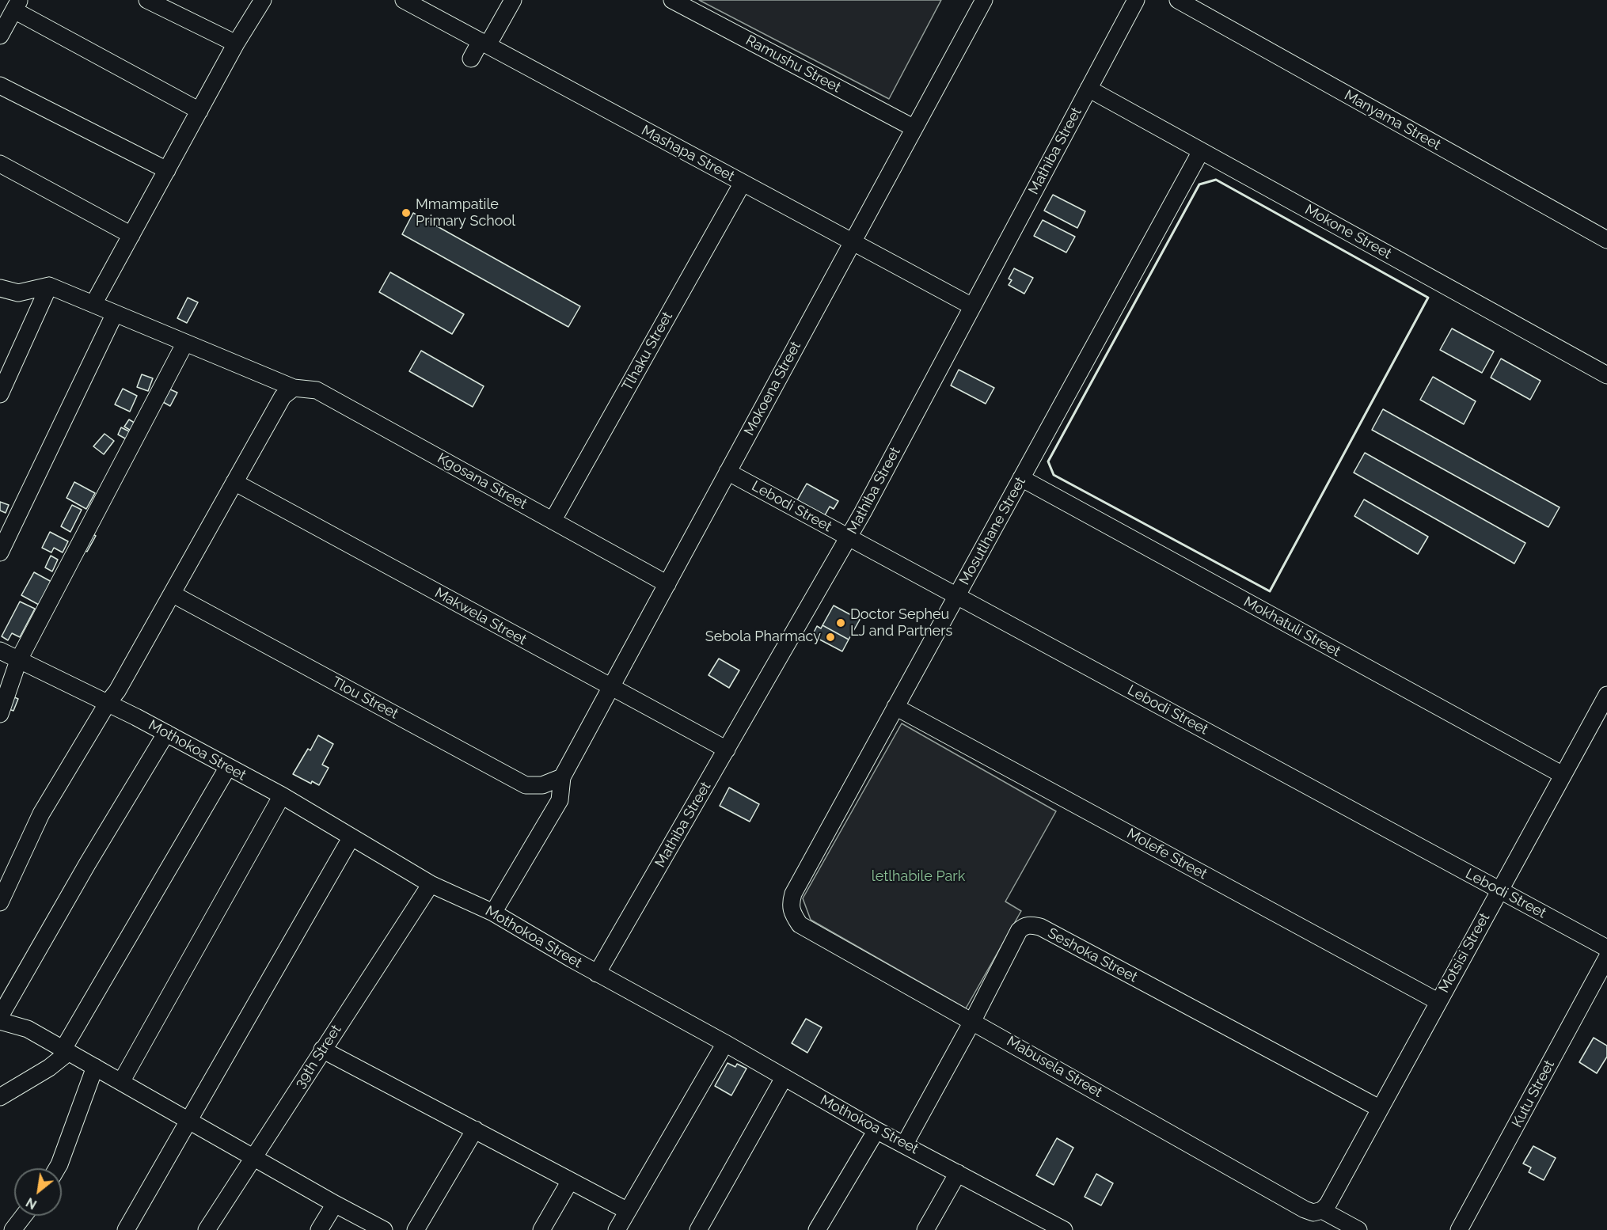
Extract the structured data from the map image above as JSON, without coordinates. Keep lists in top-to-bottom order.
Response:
{
  "streets": {
    "street": [
      "Ramushu Street",
      "Manyama Street",
      "Mathiba Street",
      "Mashapa Street",
      "Mokone Street",
      "Tlhaku Street",
      "Mokoena Street",
      "Kgosana Street",
      "Lebodi Street",
      "Mosutlhane Street",
      "Makwela Street",
      "Mokhatuli Street",
      "Tlou Street",
      "Mothokoa Street",
      "Molefe Street",
      "Motsisi Street",
      "Seshoka Street",
      "39th Street",
      "Mabusela Street",
      "Kutu Street"
    ]
  },
  "crossings": [
    ["Ramushu Street", "Mokoena Street"],
    ["Mathiba Street", "Mashapa Street"],
    ["Mathiba Street", "Mokone Street"],
    ["Mathiba Street", "Lebodi Street"],
    ["Mathiba Street", "Makwela Street"],
    ["Mathiba Street", "Mothokoa Street"],
    ["Mashapa Street", "Tlhaku Street"],
    ["Mashapa Street", "Mokoena Street"],
    ["Mokone Street", "Mosutlhane Street"],
    ["Tlhaku Street", "Kgosana Street"],
    ["Mokoena Street", "Kgosana Street"],
    ["Mokoena Street", "Lebodi Street"],
    ["Mokoena Street", "Makwela Street"],
    ["Mokoena Street", "Tlou Street"],
    ["Lebodi Street", "Mosutlhane Street"],
    ["Lebodi Street", "Motsisi Street"],
    ["Mosutlhane Street", "Mokhatuli Street"],
    ["Mosutlhane Street", "Molefe Street"],
    ["Mosutlhane Street", "Mabusela Street"],
    ["Mokhatuli Street", "Motsisi Street"],
    ["Mothokoa Street", "Seshoka Street"],
    ["Mothokoa Street", "39th Street"],
    ["Molefe Street", "Motsisi Street"],
    ["Motsisi Street", "Seshoka Street"],
    ["Motsisi Street", "Mabusela Street"],
    ["Seshoka Street", "Mabusela Street"]
  ],
  "parks": ["letlhabile Park"],
  "places": ["Mmampatile Primary School", "Doctor Sepheu LJ and Partners", "Sebola Pharmacy"],
  "north": "bottom left"
}
